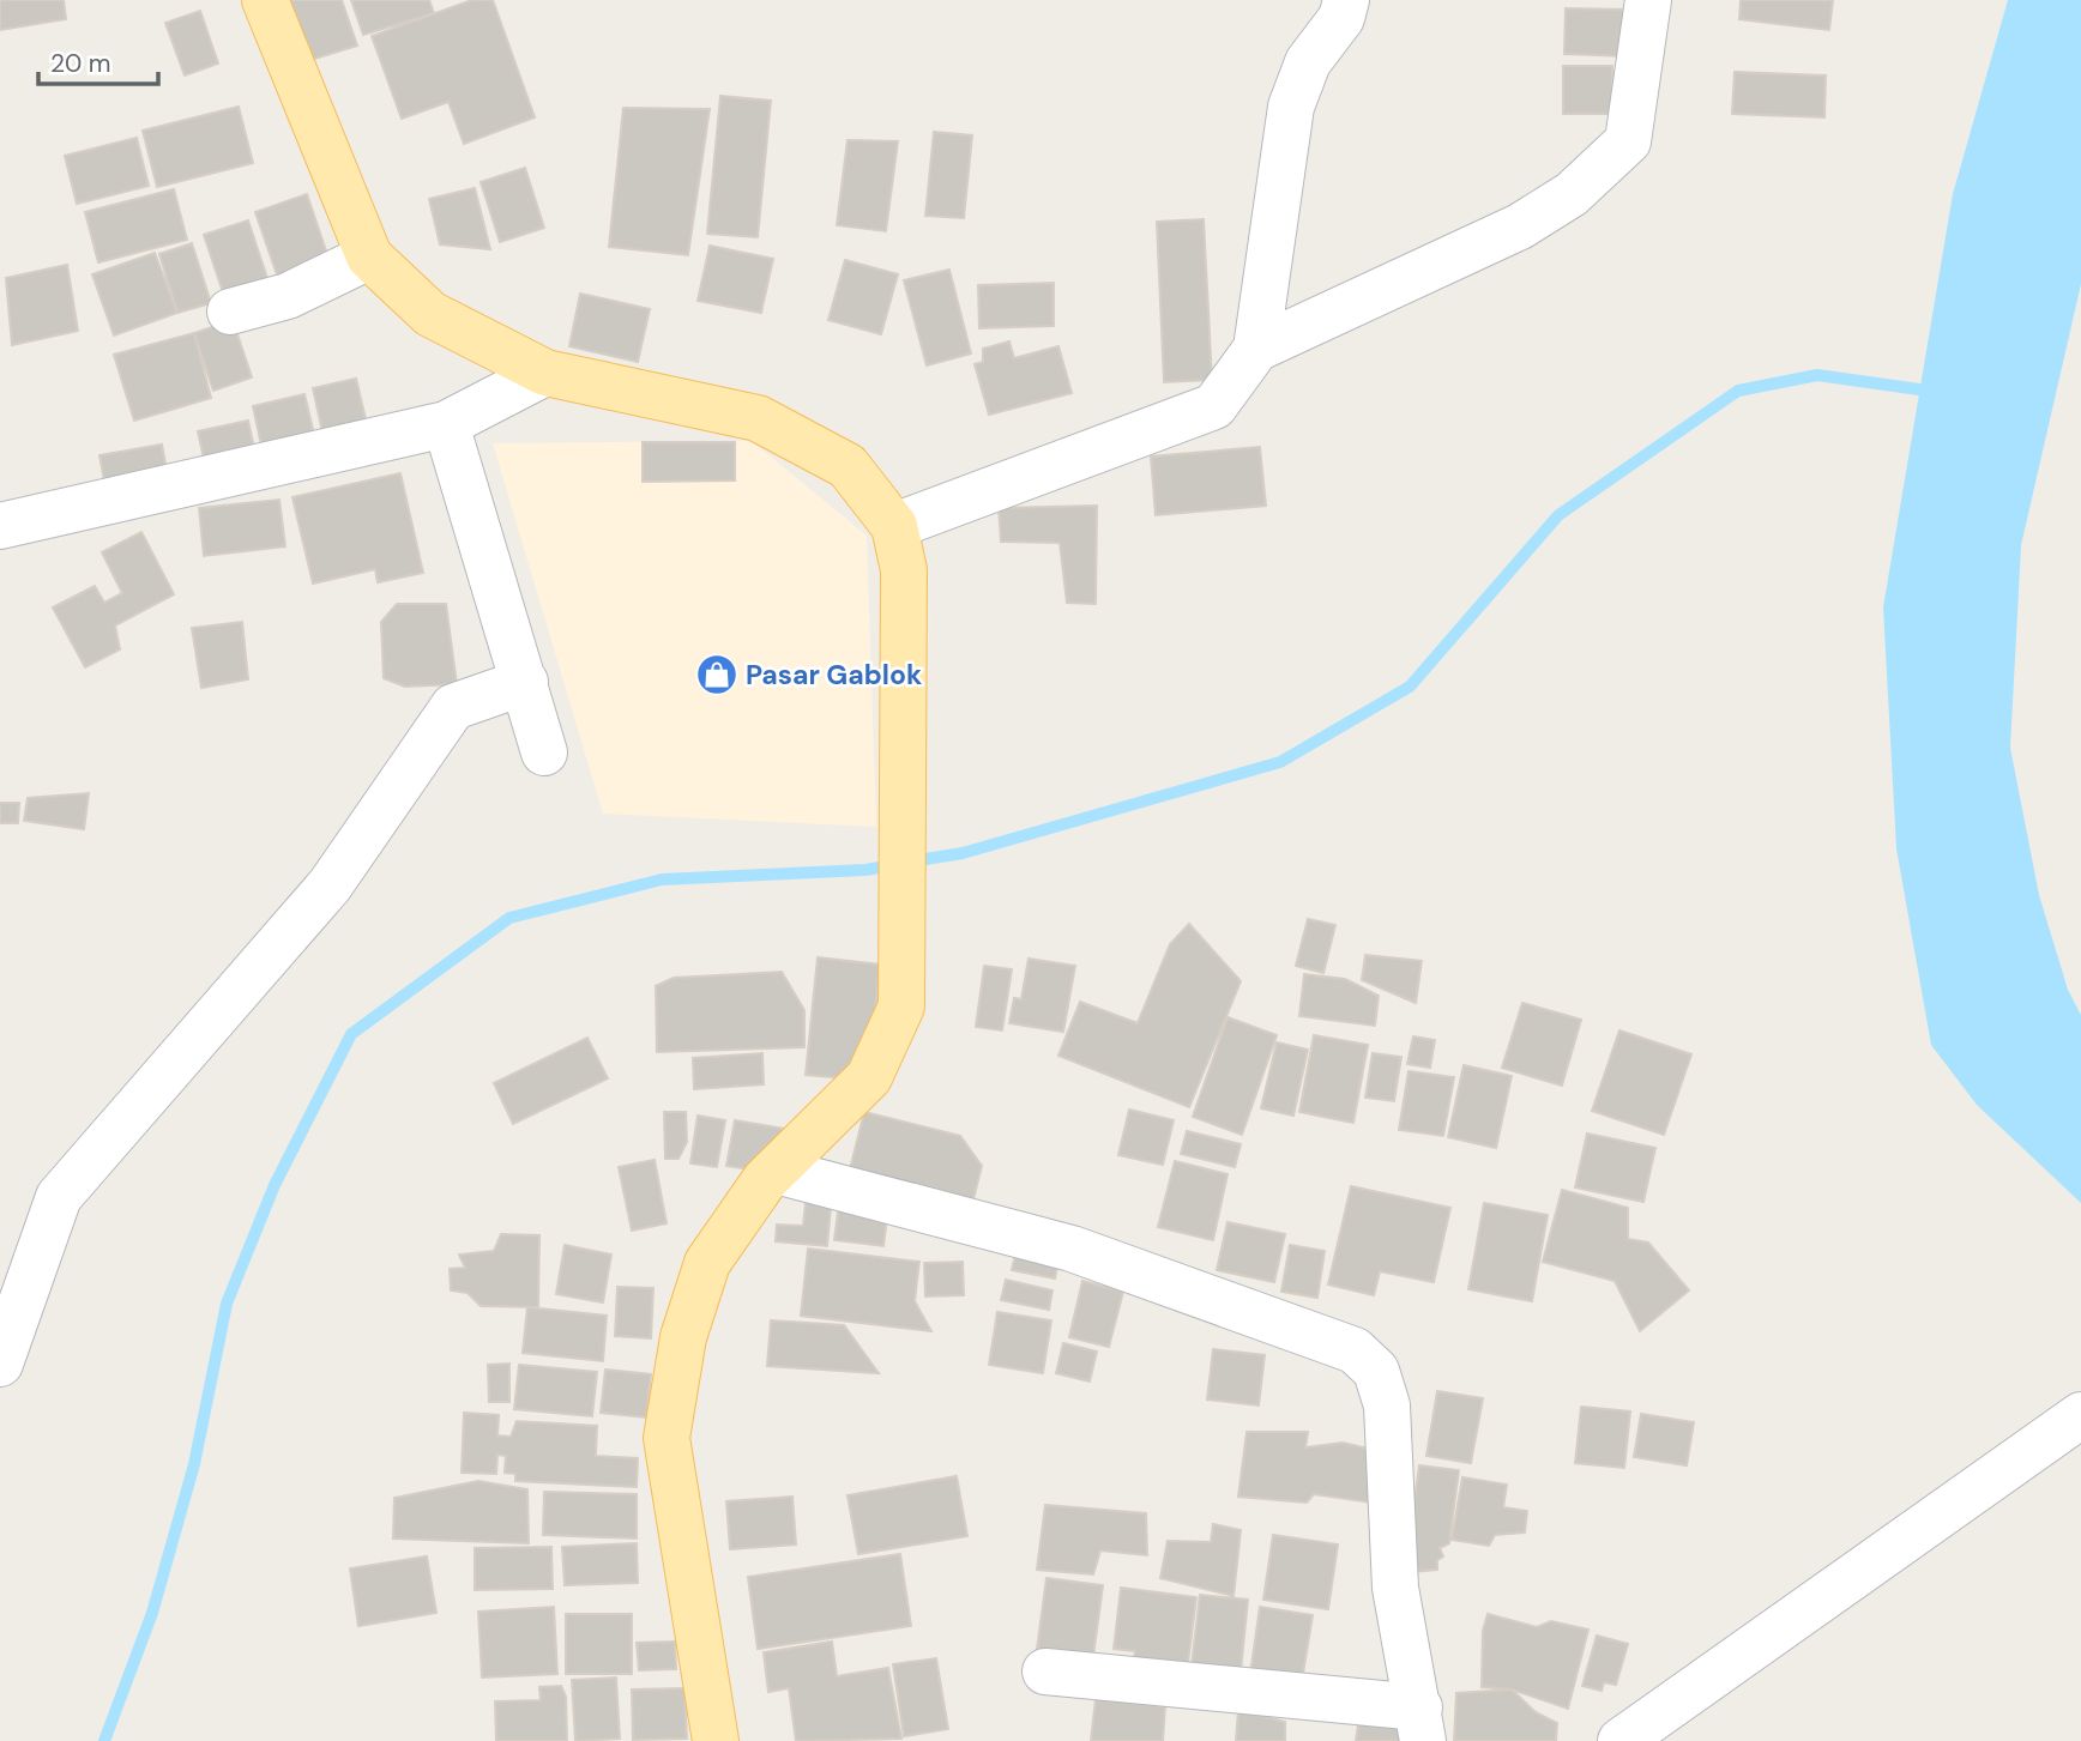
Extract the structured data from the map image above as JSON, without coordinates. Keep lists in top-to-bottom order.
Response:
{
  "places": {
    "shop": ["Pasar Gablok"]
  },
  "scale_bar": "20 m"
}
